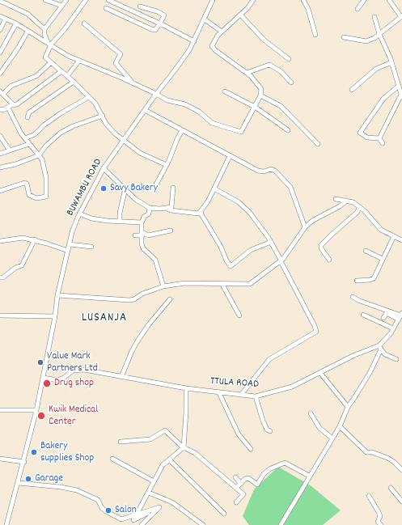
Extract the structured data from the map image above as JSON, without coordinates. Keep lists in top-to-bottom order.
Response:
{
  "streets": {
    "street": ["BUWAMBU ROAD", "TTULA ROAD"]
  },
  "crossings": [
    ["BUWAMBU ROAD", "TTULA ROAD"]
  ],
  "districts": ["LUSANJA"],
  "places": [
    "Savy Bakery",
    "Value Mark Partners Ltd",
    "Drug shop",
    "Kwik Medical Center",
    "Bakery supplies Shop",
    "Garage",
    "Salon"
  ]
}
